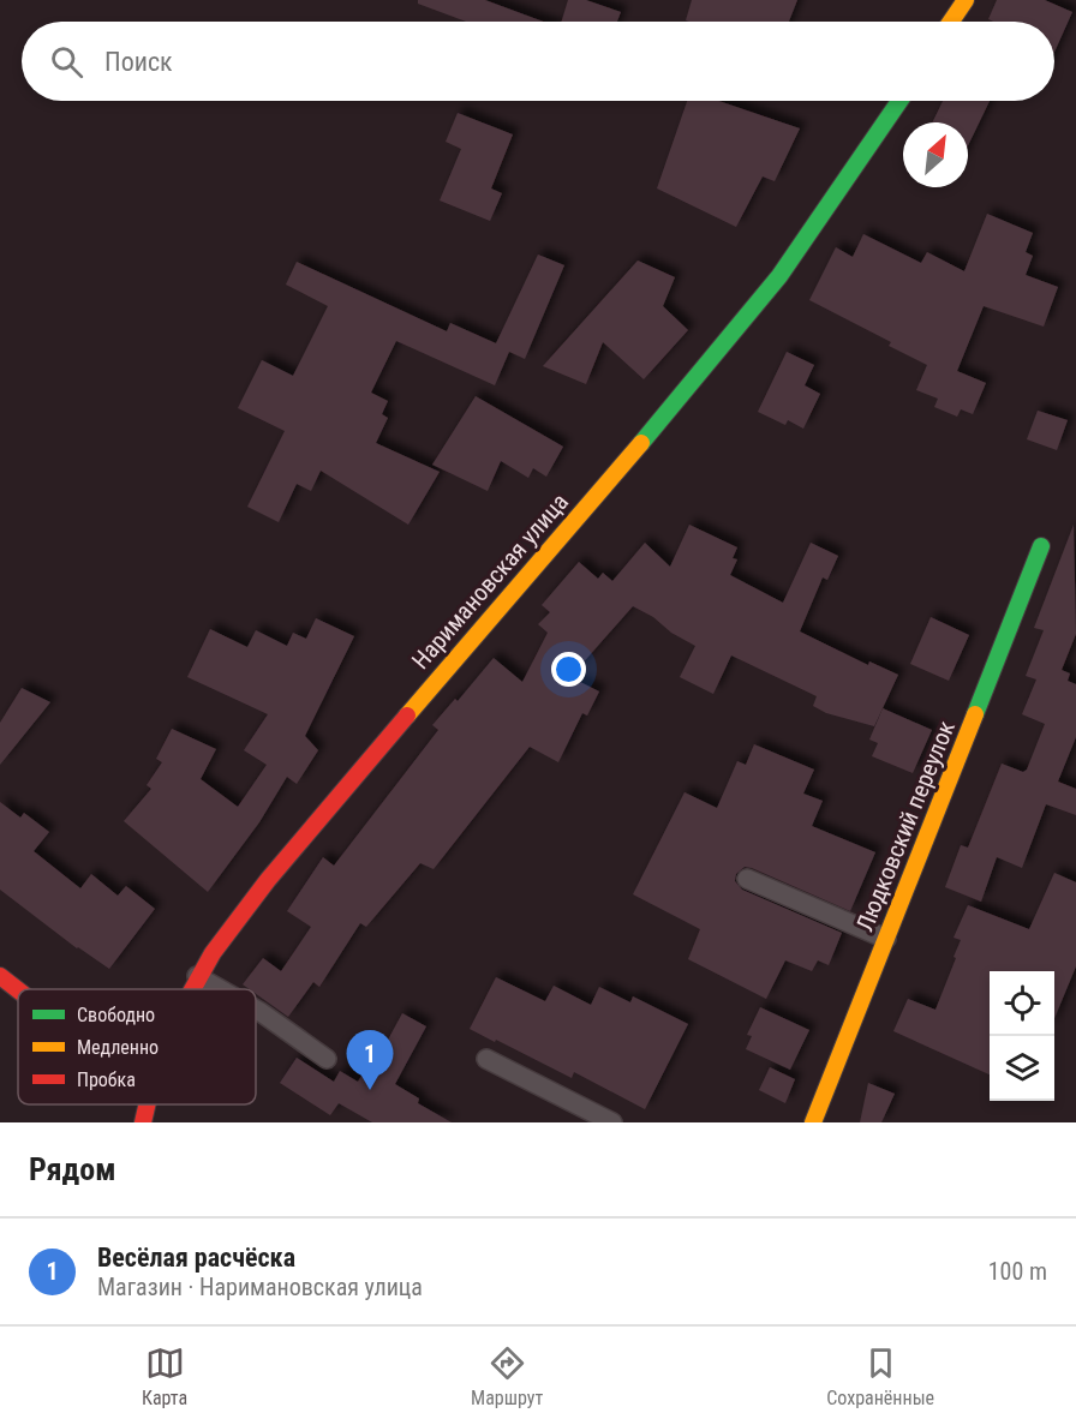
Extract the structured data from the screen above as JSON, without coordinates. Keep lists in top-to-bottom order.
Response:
{
  "streets": {
    "main road": ["Наримановская улица", "Людковский переулок"]
  },
  "legend": ["Свободно", "Медленно", "Пробка"],
  "north": "top right",
  "page": {
    "search": "Поиск",
    "pins": "1",
    "heading": "Рядом",
    "list": [
      {
        "mark": "1",
        "name": "Весёлая расчёска",
        "note": "Магазин · Наримановская улица",
        "value": "100 m"
      }
    ],
    "nav": ["Карта", "Маршрут", "Сохранённые"]
  }
}
